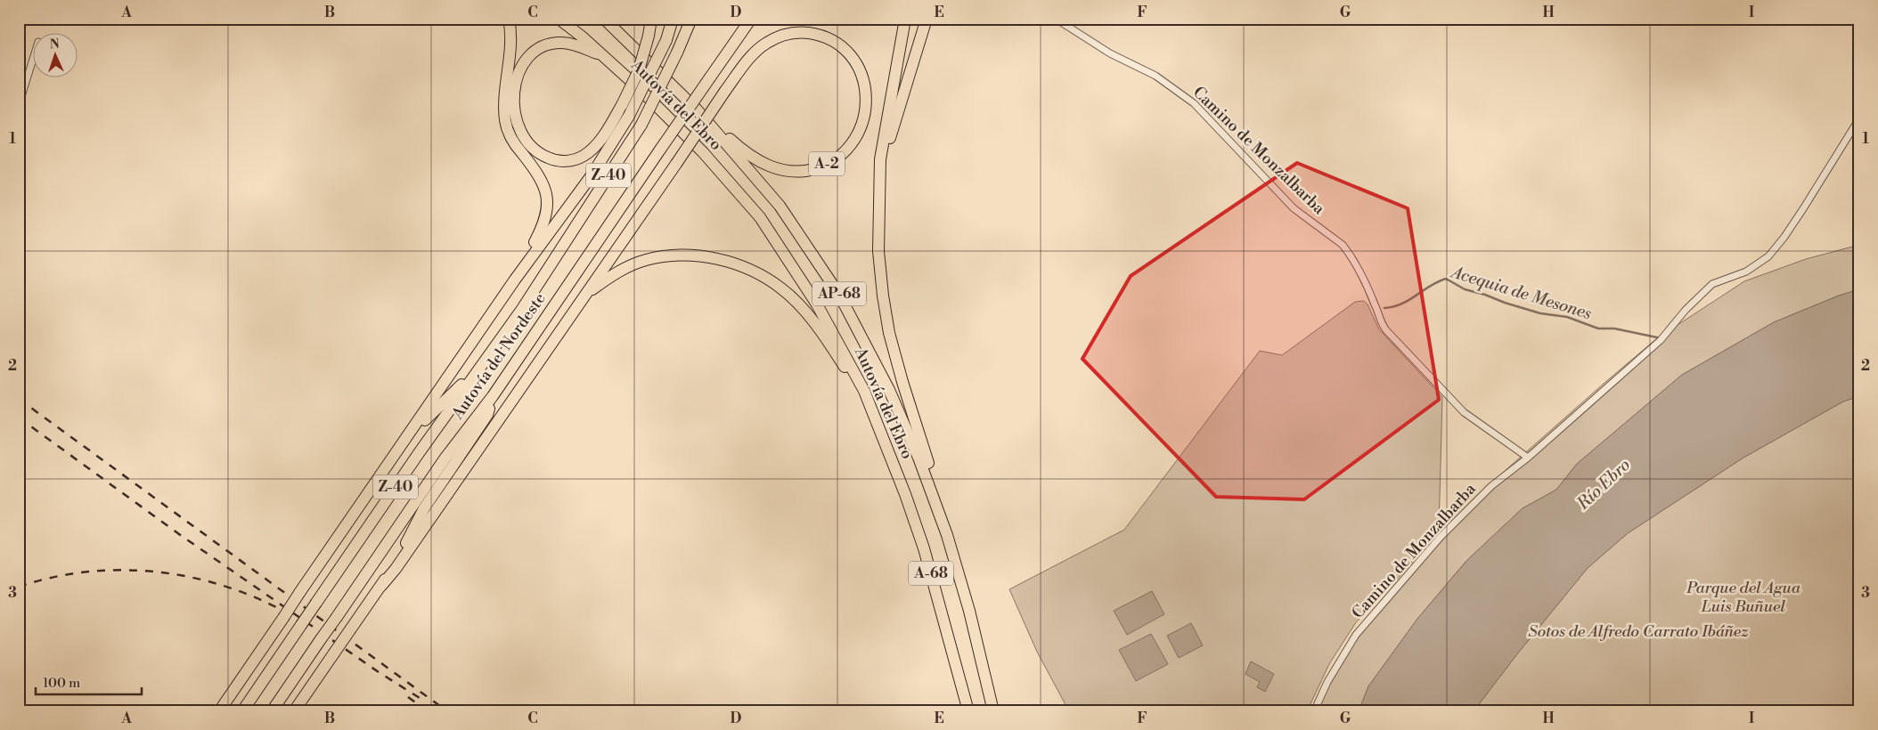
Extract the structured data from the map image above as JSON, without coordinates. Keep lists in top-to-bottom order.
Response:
{
  "streets": {
    "highway": [
      "Autovía del Ebro",
      "A-2",
      "Z-40",
      "AP-68",
      "Autovía del Nordeste",
      "A-68"
    ],
    "street": ["Camino de Monzalbarba"]
  },
  "crossings": [
    ["Autovía del Ebro", "A-2"]
  ],
  "water": ["Acequia de Mesones", "Río Ebro"],
  "parks": ["Parque del Agua Luis Buñuel", "Sotos de Alfredo Carrato Ibáñez"],
  "scale_bar": "100 m",
  "north": "top",
  "grid": {
    "columns": [
      "A",
      "B",
      "C",
      "D",
      "E",
      "F",
      "G",
      "H",
      "I"
    ],
    "rows": ["1", "2", "3"]
  }
}
